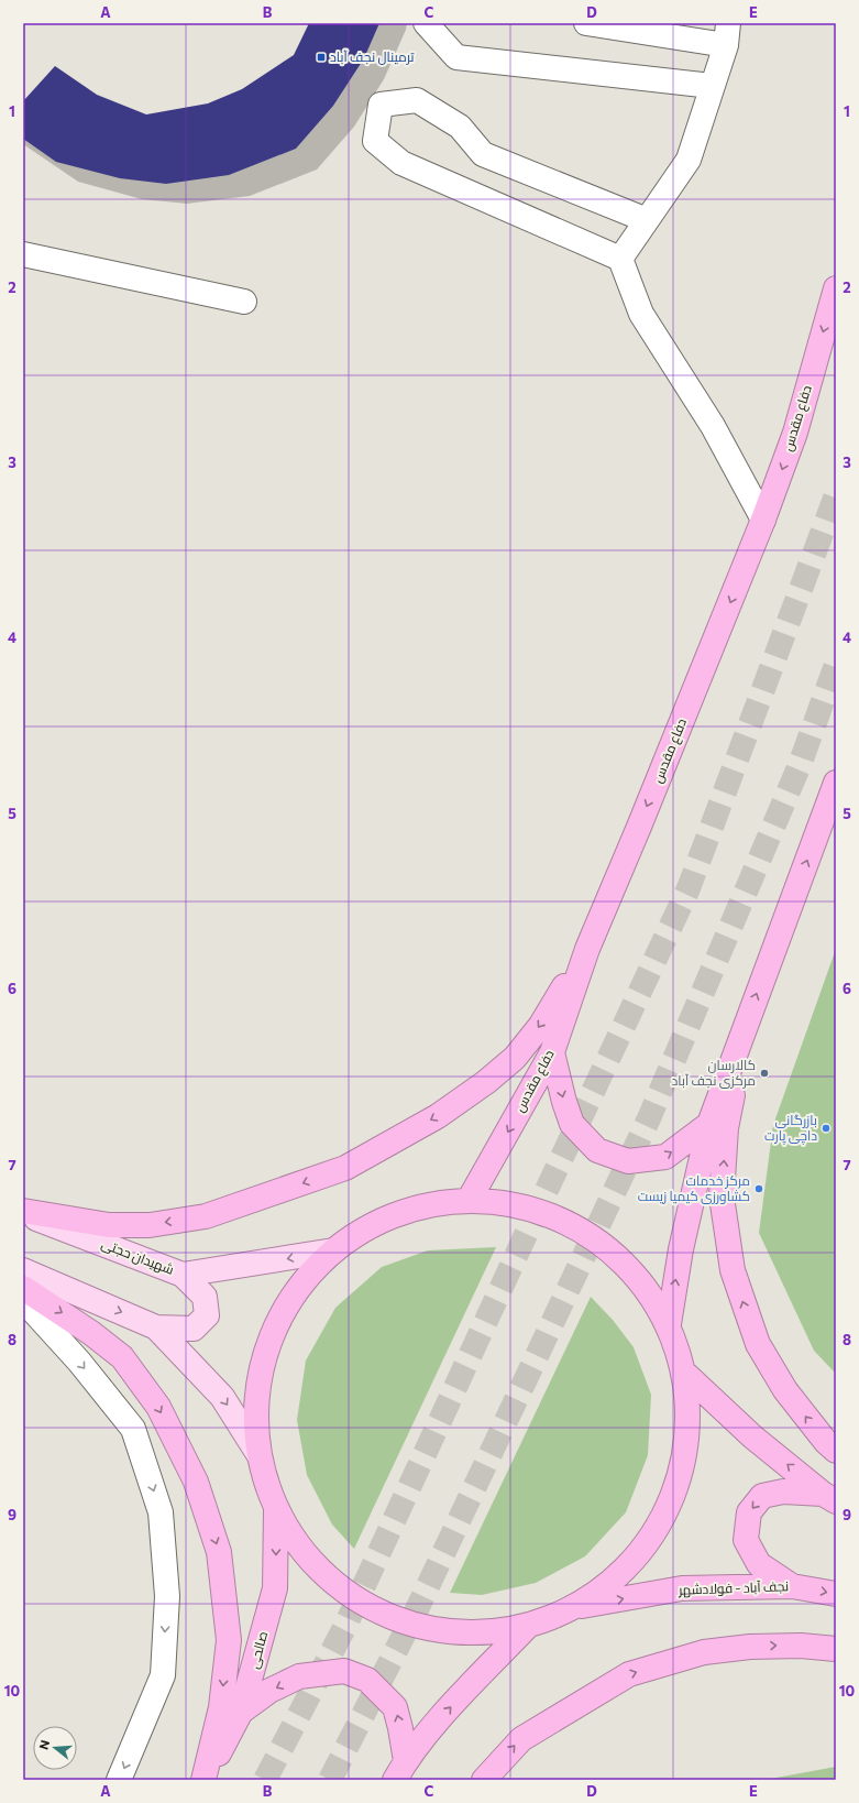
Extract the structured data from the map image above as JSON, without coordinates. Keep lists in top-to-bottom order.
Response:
{
  "streets": {
    "highway": ["دفاع مقدس", "نجف آباد - فولادشهر", "صالحی"],
    "main road": ["شهیدان حجتی"]
  },
  "one_way": ["شهیدان حجتی", "صالحی"],
  "places": {
    "transit": ["ترمینال نجف آباد"],
    "other": ["کالارسان مرکزی نجف آباد", "بازرگانی داچی پارت", "مرکز خدمات کشاورزی کیمیا زیست"]
  },
  "north": "left",
  "grid": {
    "columns": [
      "A",
      "B",
      "C",
      "D",
      "E"
    ],
    "rows": [
      "1",
      "2",
      "3",
      "4",
      "5",
      "6",
      "7",
      "8",
      "9",
      "10"
    ]
  }
}
